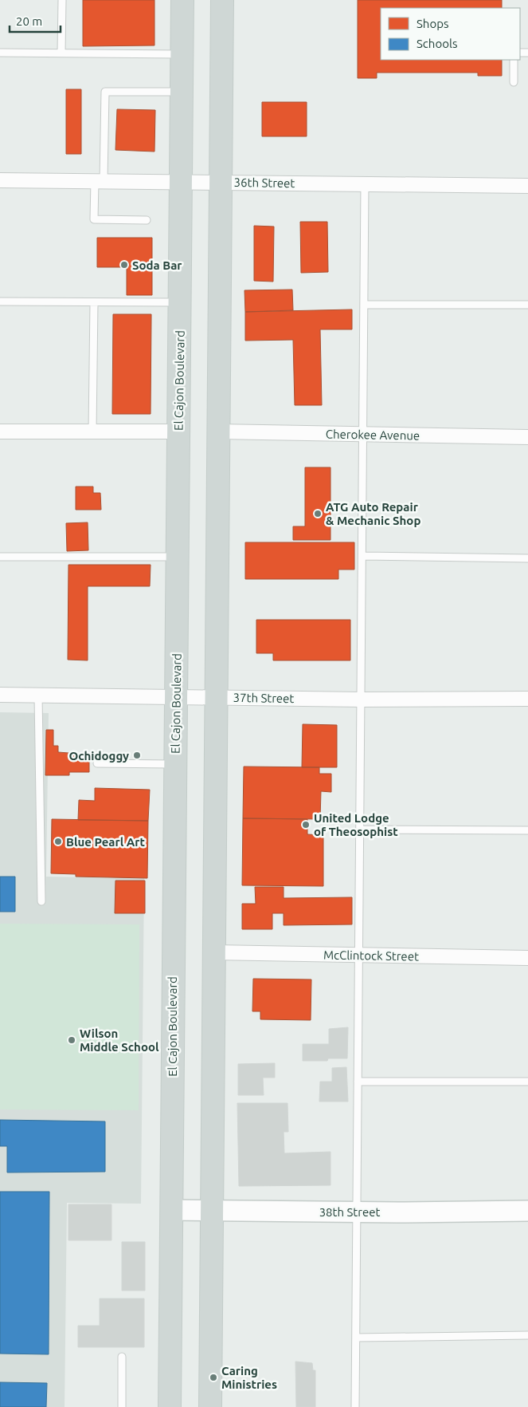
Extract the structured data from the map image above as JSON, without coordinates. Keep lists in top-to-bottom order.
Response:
{
  "streets": {
    "main road": ["El Cajon Boulevard"],
    "street": [
      "36th Street",
      "Cherokee Avenue",
      "37th Street",
      "McClintock Street",
      "38th Street"
    ]
  },
  "crossings": [
    ["36th Street", "El Cajon Boulevard"],
    ["El Cajon Boulevard", "37th Street"],
    ["El Cajon Boulevard", "38th Street"]
  ],
  "places": [
    "Soda Bar",
    "ATG Auto Repair & Mechanic Shop",
    "Ochidoggy",
    "United Lodge of Theosophist",
    "Blue Pearl Art",
    "Wilson Middle School",
    "Caring Ministries"
  ],
  "legend": ["Shops", "Schools"],
  "scale_bar": "20 m"
}
